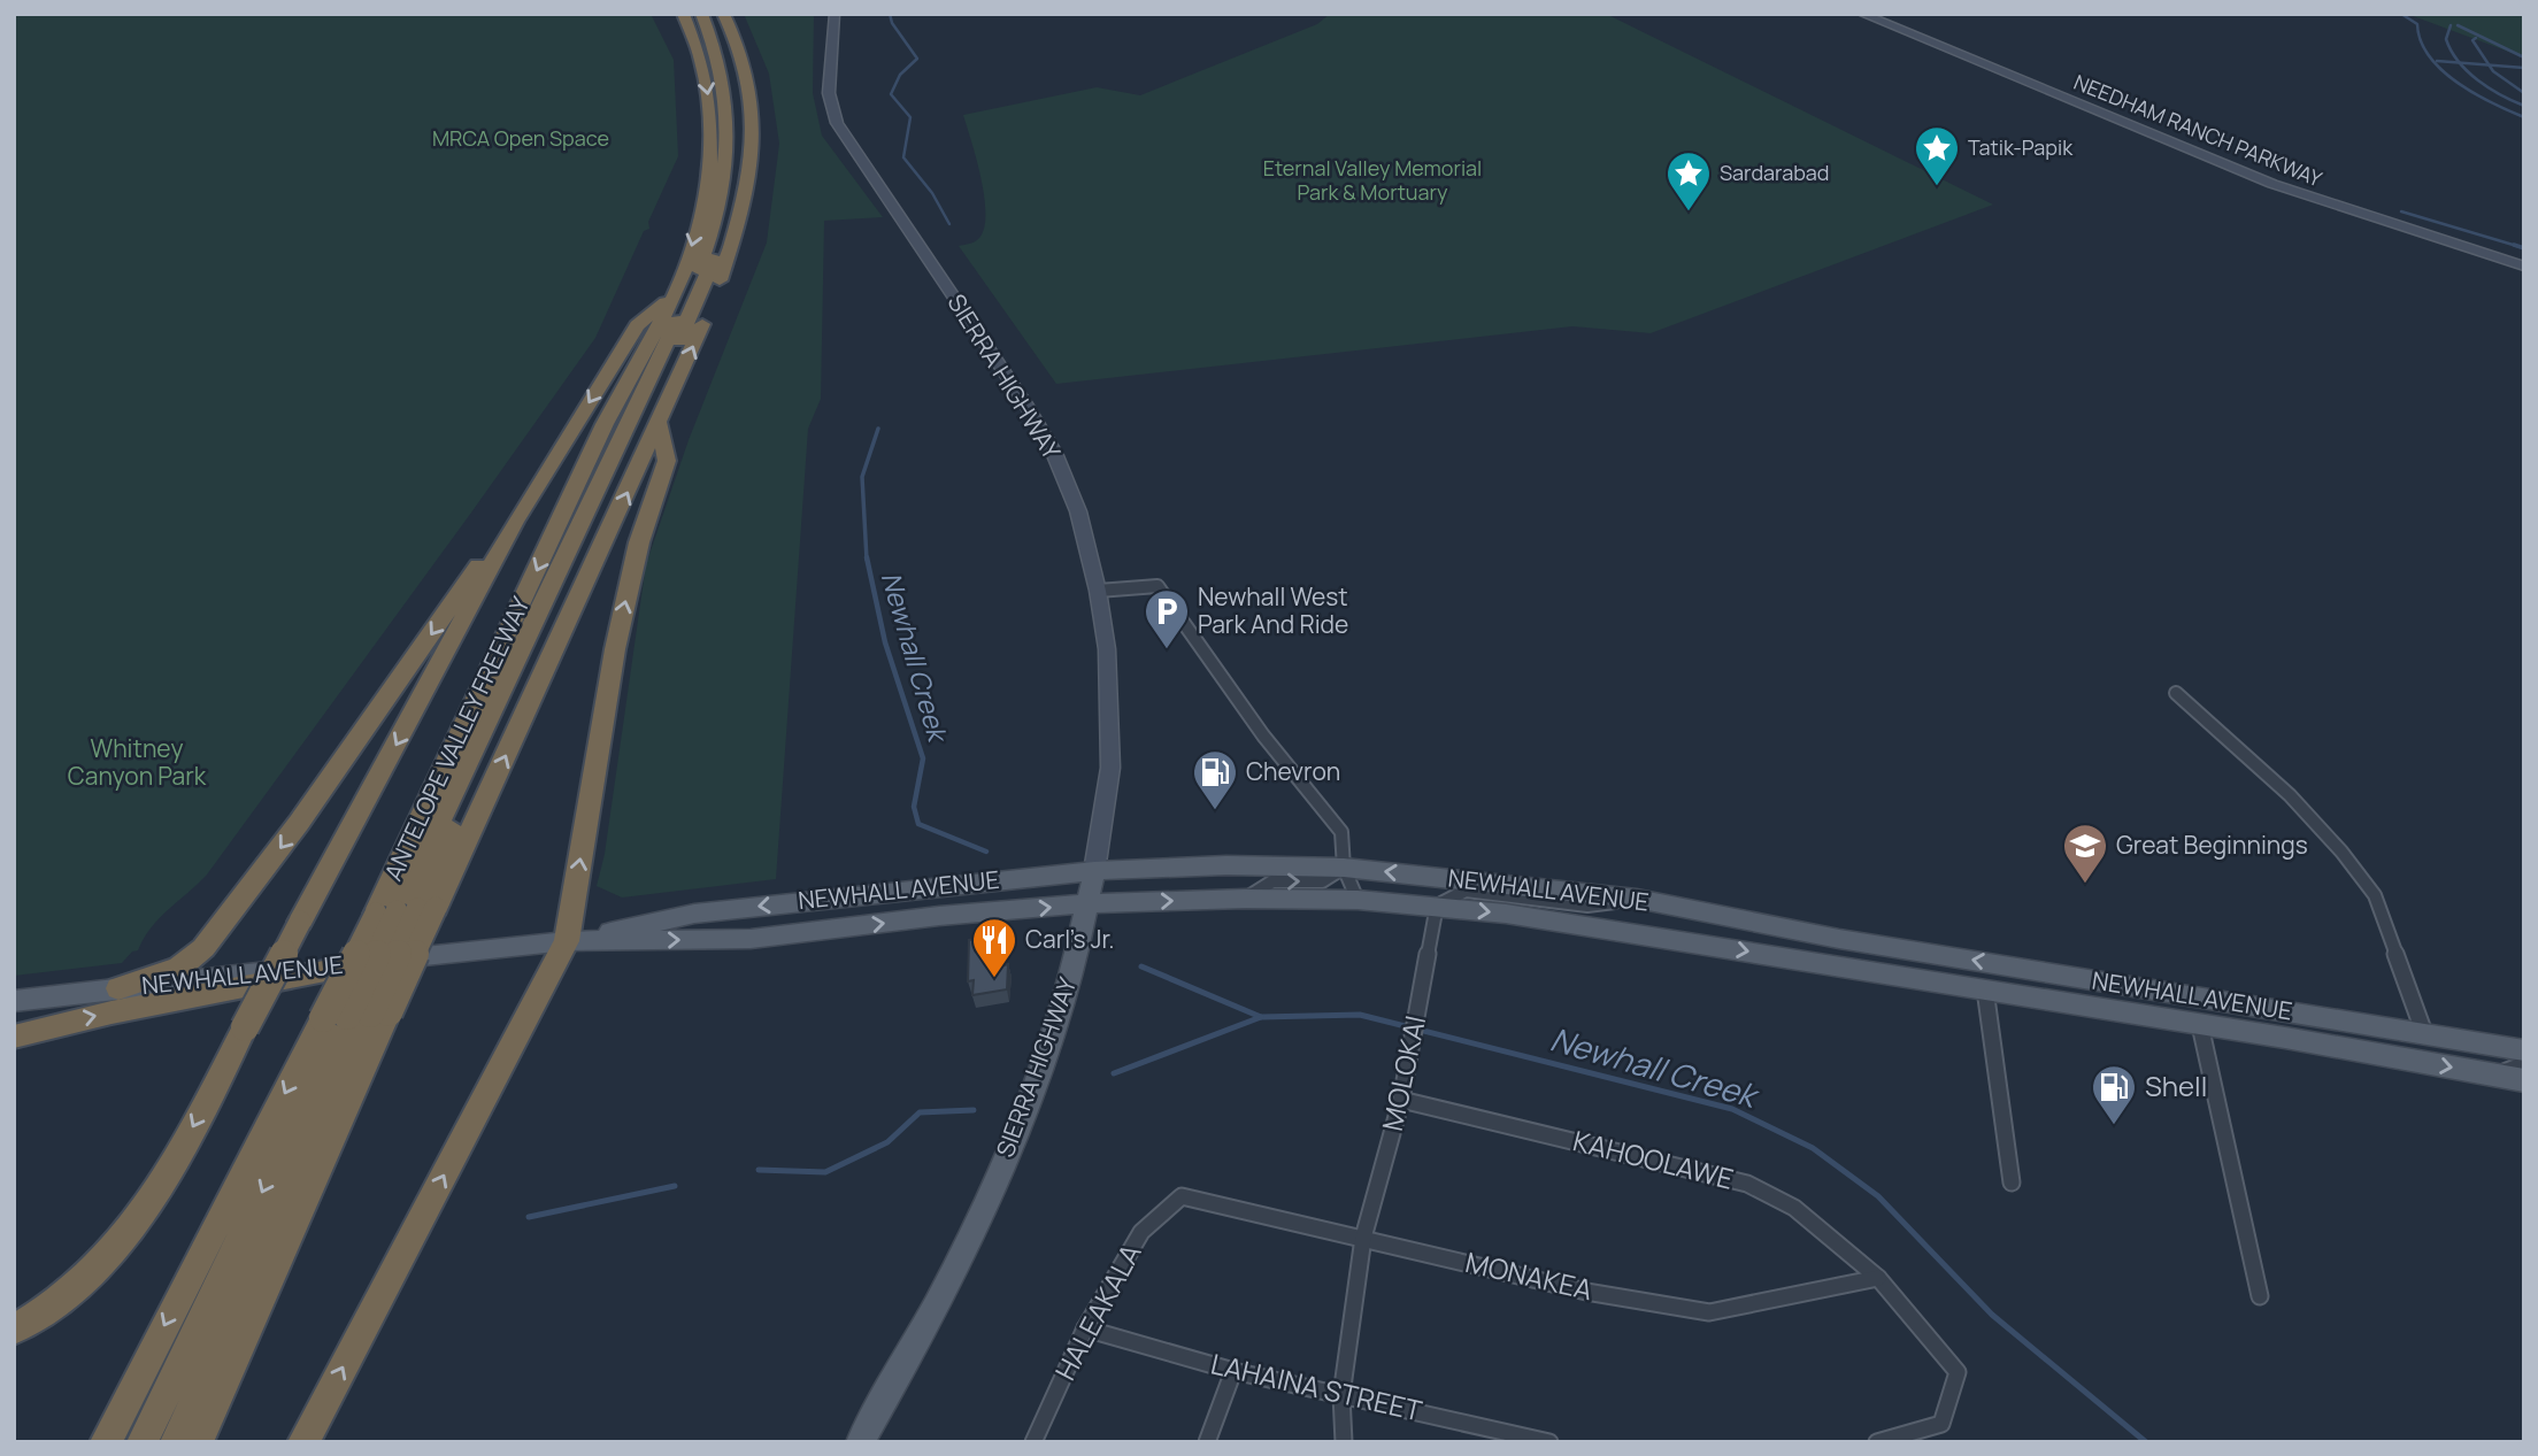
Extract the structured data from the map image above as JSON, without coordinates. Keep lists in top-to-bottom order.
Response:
{
  "streets": {
    "highway": ["ANTELOPE VALLEY FREEWAY"],
    "main road": ["NEEDHAM RANCH PARKWAY", "SIERRA HIGHWAY", "NEWHALL AVENUE"],
    "street": [
      "MOLOKAI",
      "KAHOOLAWE",
      "MONAKEA",
      "HALEAKALA",
      "LAHAINA STREET"
    ]
  },
  "crossings": [
    ["SIERRA HIGHWAY", "NEWHALL AVENUE"],
    ["NEWHALL AVENUE", "MOLOKAI"],
    ["MOLOKAI", "KAHOOLAWE"],
    ["MOLOKAI", "MONAKEA"],
    ["MOLOKAI", "LAHAINA STREET"],
    ["KAHOOLAWE", "MONAKEA"],
    ["MONAKEA", "HALEAKALA"],
    ["HALEAKALA", "LAHAINA STREET"]
  ],
  "water": ["Newhall Creek"],
  "parks": ["MRCA Open Space", "Eternal Valley Memorial Park & Mortuary", "Whitney Canyon Park"],
  "places": {
    "place": ["Tatik-Papik", "Sardarabad"],
    "parking": ["Newhall West Park And Ride"],
    "fuel station": ["Chevron", "Shell"],
    "school or university": ["Great Beginnings"],
    "restaurant": ["Carl's Jr."]
  }
}
